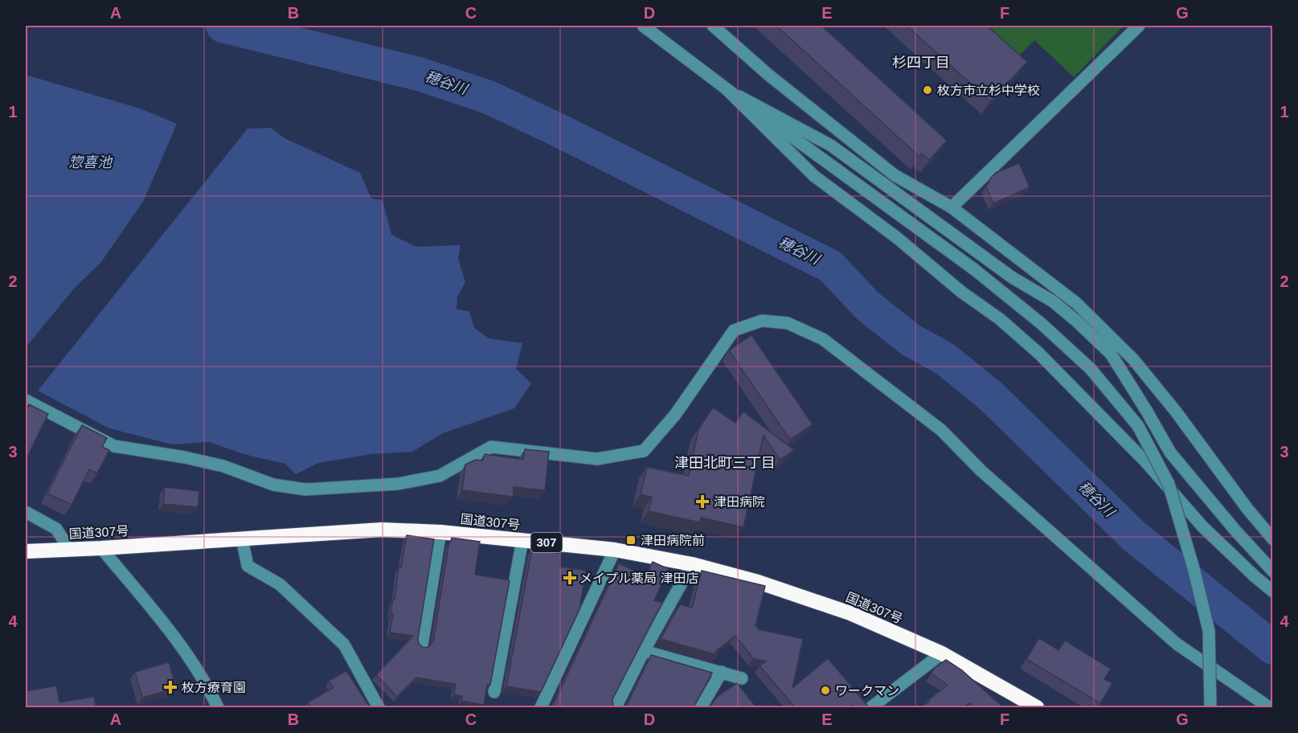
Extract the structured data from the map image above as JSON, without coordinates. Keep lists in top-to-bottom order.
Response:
{
  "streets": {
    "highway": ["国道307号", "307"]
  },
  "districts": ["杉四丁目", "津田北町三丁目"],
  "water": ["穂谷川", "惣喜池"],
  "places": {
    "other": ["枚方市立杉中学校", "ワークマン"],
    "health": ["津田病院", "メイプル薬局 津田店", "枚方療育園"],
    "transit": ["津田病院前"]
  },
  "grid": {
    "columns": [
      "A",
      "B",
      "C",
      "D",
      "E",
      "F",
      "G"
    ],
    "rows": [
      "1",
      "2",
      "3",
      "4"
    ]
  }
}
